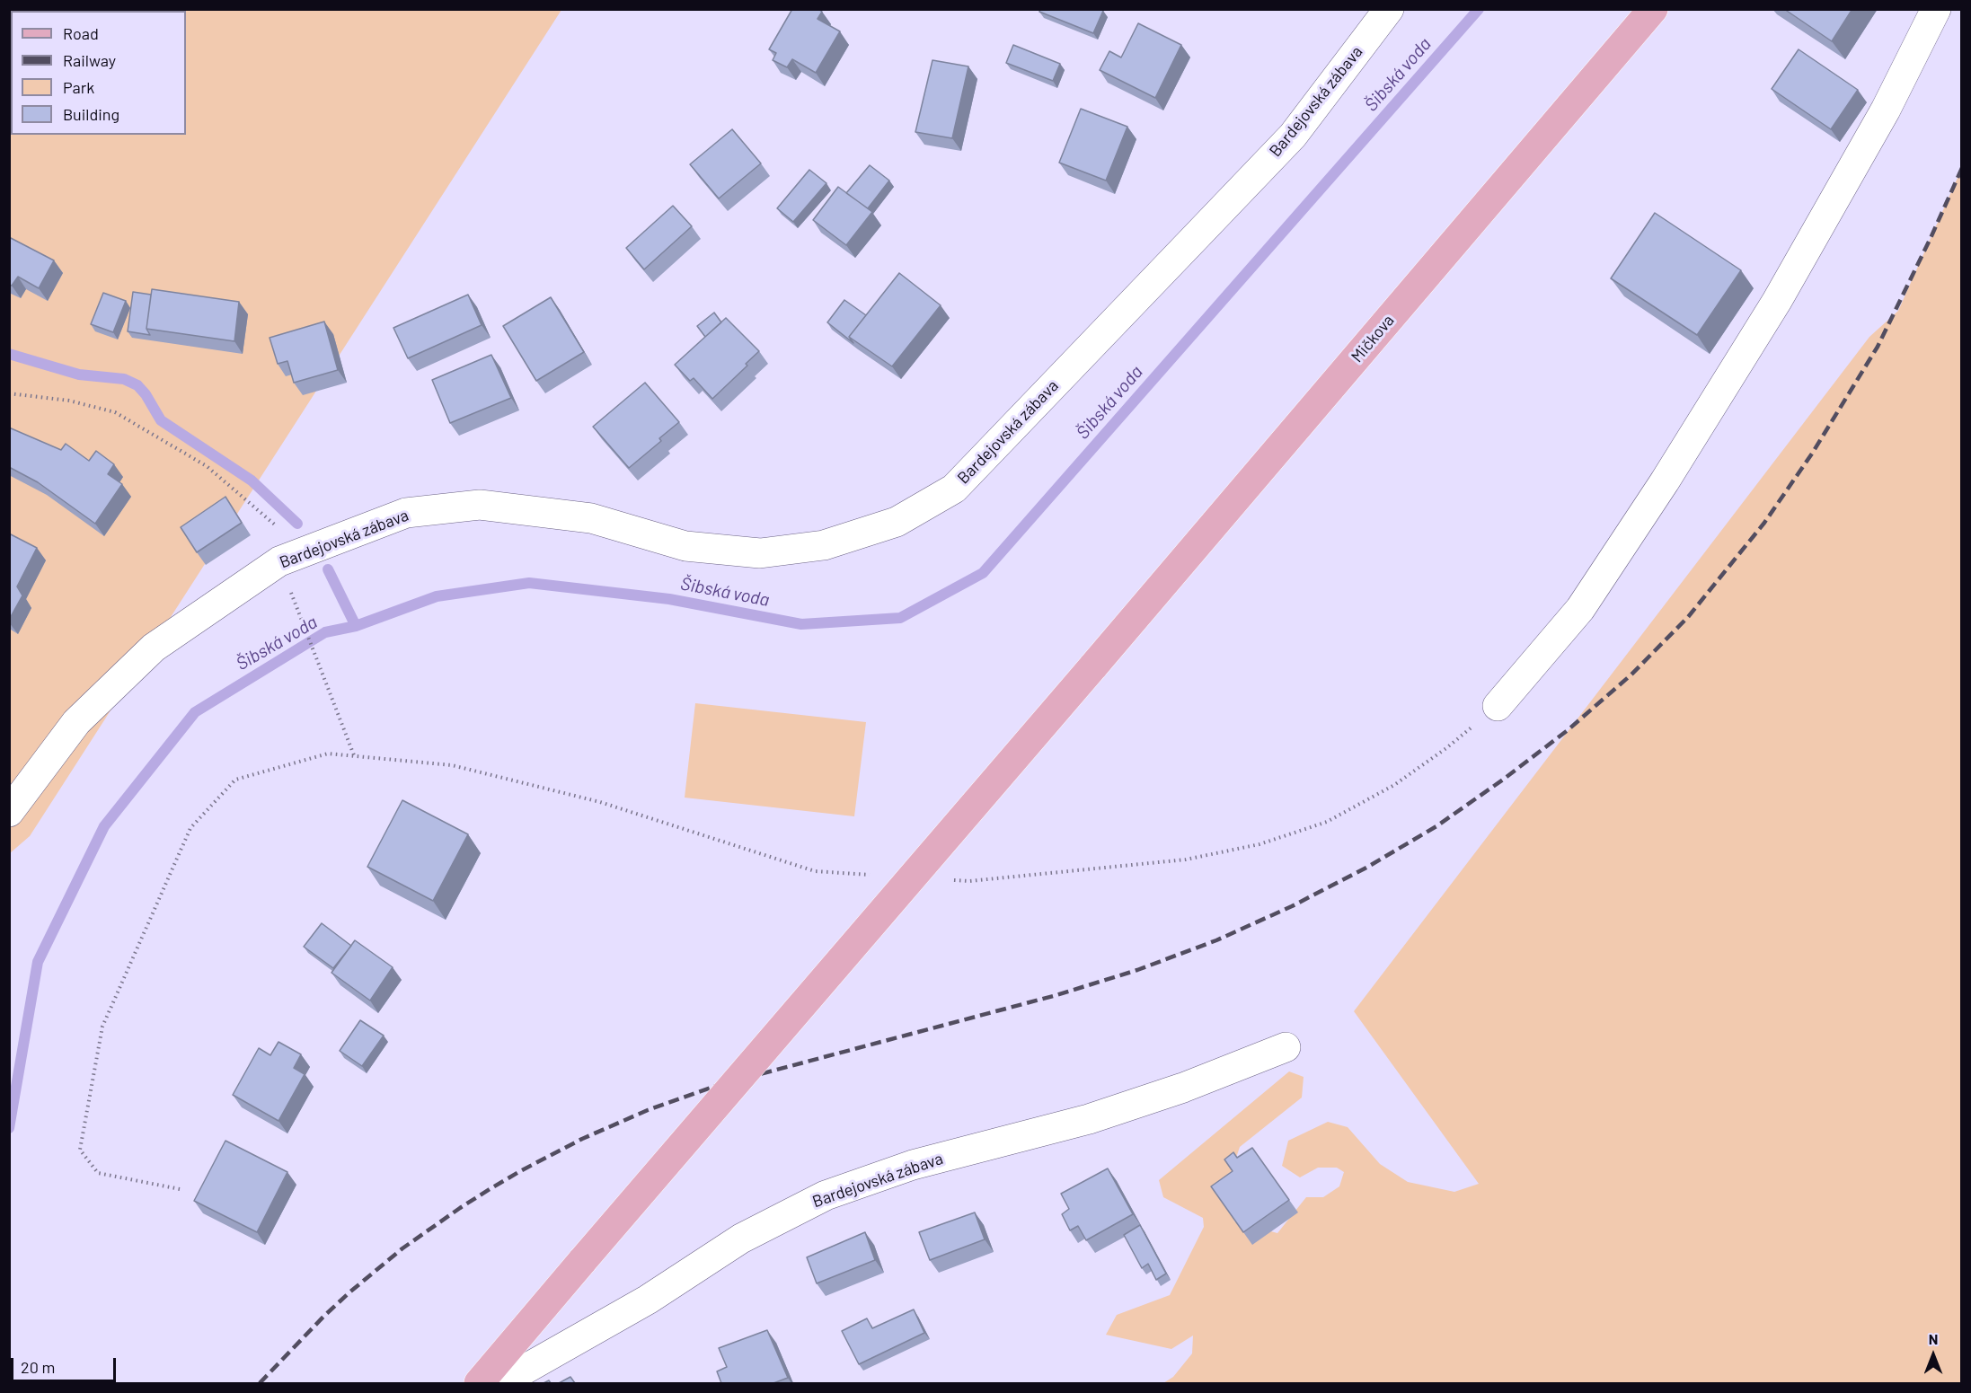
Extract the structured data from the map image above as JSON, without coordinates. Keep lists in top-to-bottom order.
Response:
{
  "streets": {
    "main road": ["Mičkova"],
    "street": ["Bardejovská zábava"]
  },
  "water": ["Šibská voda"],
  "legend": [
    "Road",
    "Railway",
    "Park",
    "Building"
  ],
  "scale_bar": "20 m",
  "north": "top"
}
